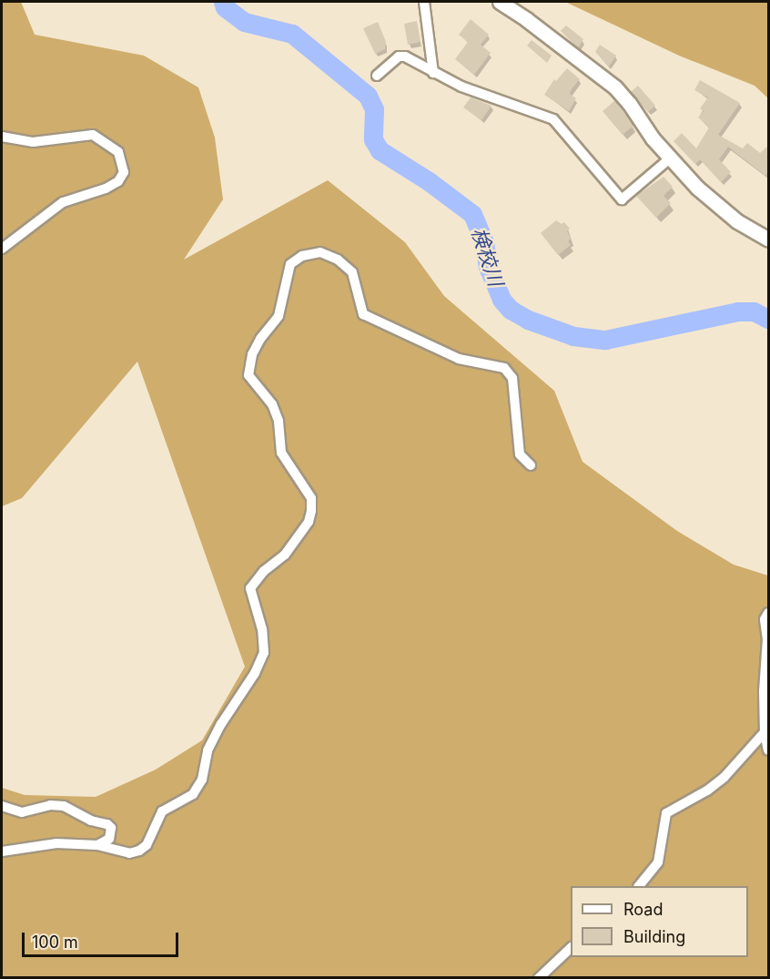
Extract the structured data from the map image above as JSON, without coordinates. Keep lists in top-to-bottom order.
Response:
{
  "water": ["検校川"],
  "legend": ["Road", "Building"],
  "scale_bar": "100 m"
}
